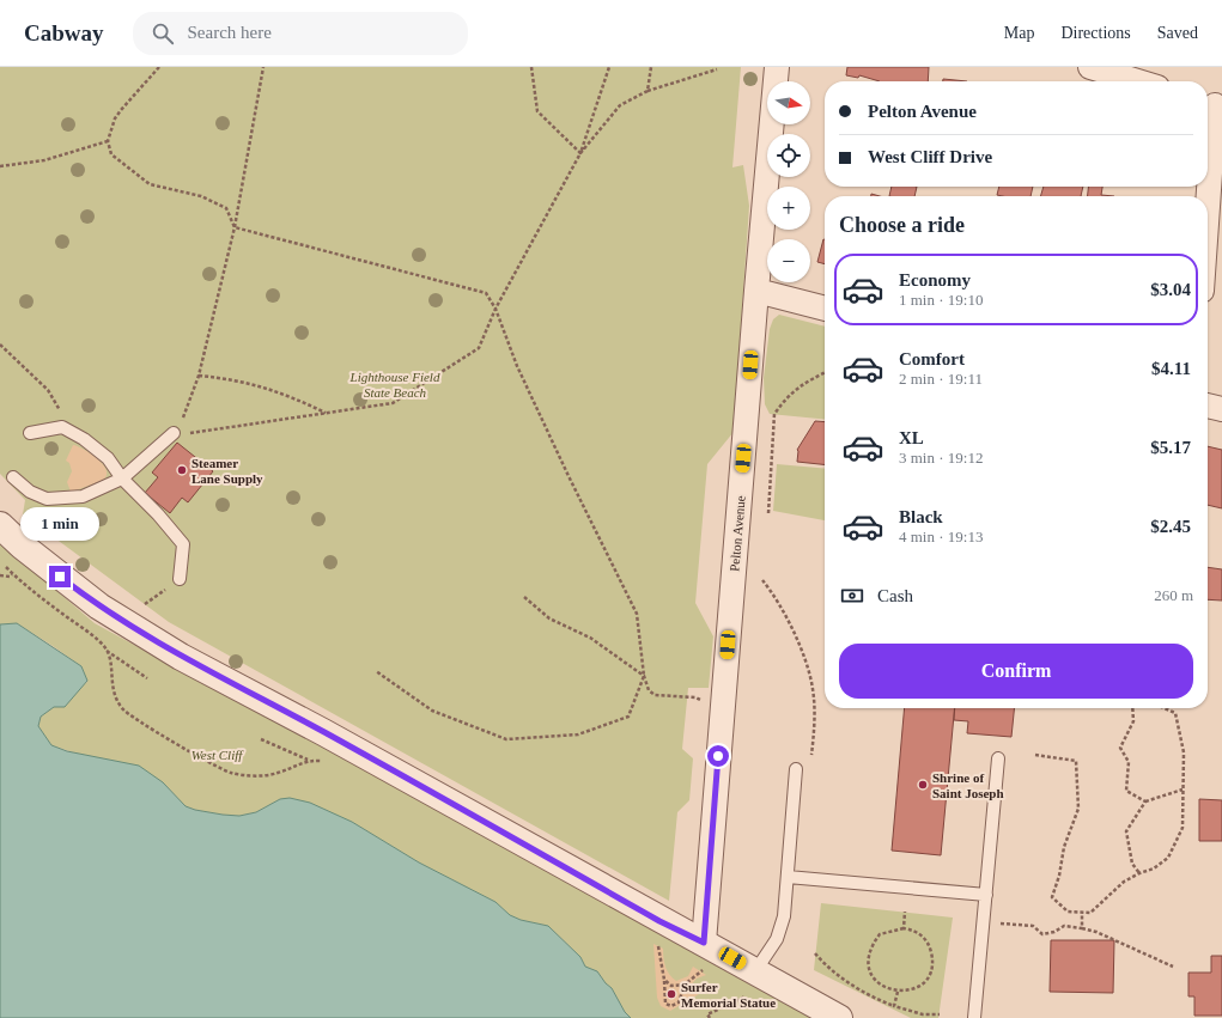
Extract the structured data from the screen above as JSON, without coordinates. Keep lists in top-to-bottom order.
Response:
{
  "streets": {
    "street": ["Pelton Avenue"]
  },
  "parks": ["Lighthouse Field State Beach", "West Cliff"],
  "places": ["Steamer Lane Supply", "Shrine of Saint Joseph", "Surfer Memorial Statue"],
  "north": "right",
  "page": {
    "header": "Cabway",
    "search": "Search here",
    "nav": ["Map", "Directions", "Saved"],
    "map_buttons": ["+", "−"],
    "banner": ["Pelton Avenue", "West Cliff Drive"],
    "heading": "Choose a ride",
    "list": [
      {
        "name": "Economy",
        "note": "1 min · 19:10",
        "value": "$3.04"
      },
      {
        "name": "Comfort",
        "note": "2 min · 19:11",
        "value": "$4.11"
      },
      {
        "name": "XL",
        "note": "3 min · 19:12",
        "value": "$5.17"
      },
      {
        "name": "Black",
        "note": "4 min · 19:13",
        "value": "$2.45"
      }
    ],
    "bubble": "1 min",
    "pay": ["Cash", "260 m"],
    "buttons": "Confirm"
  }
}
